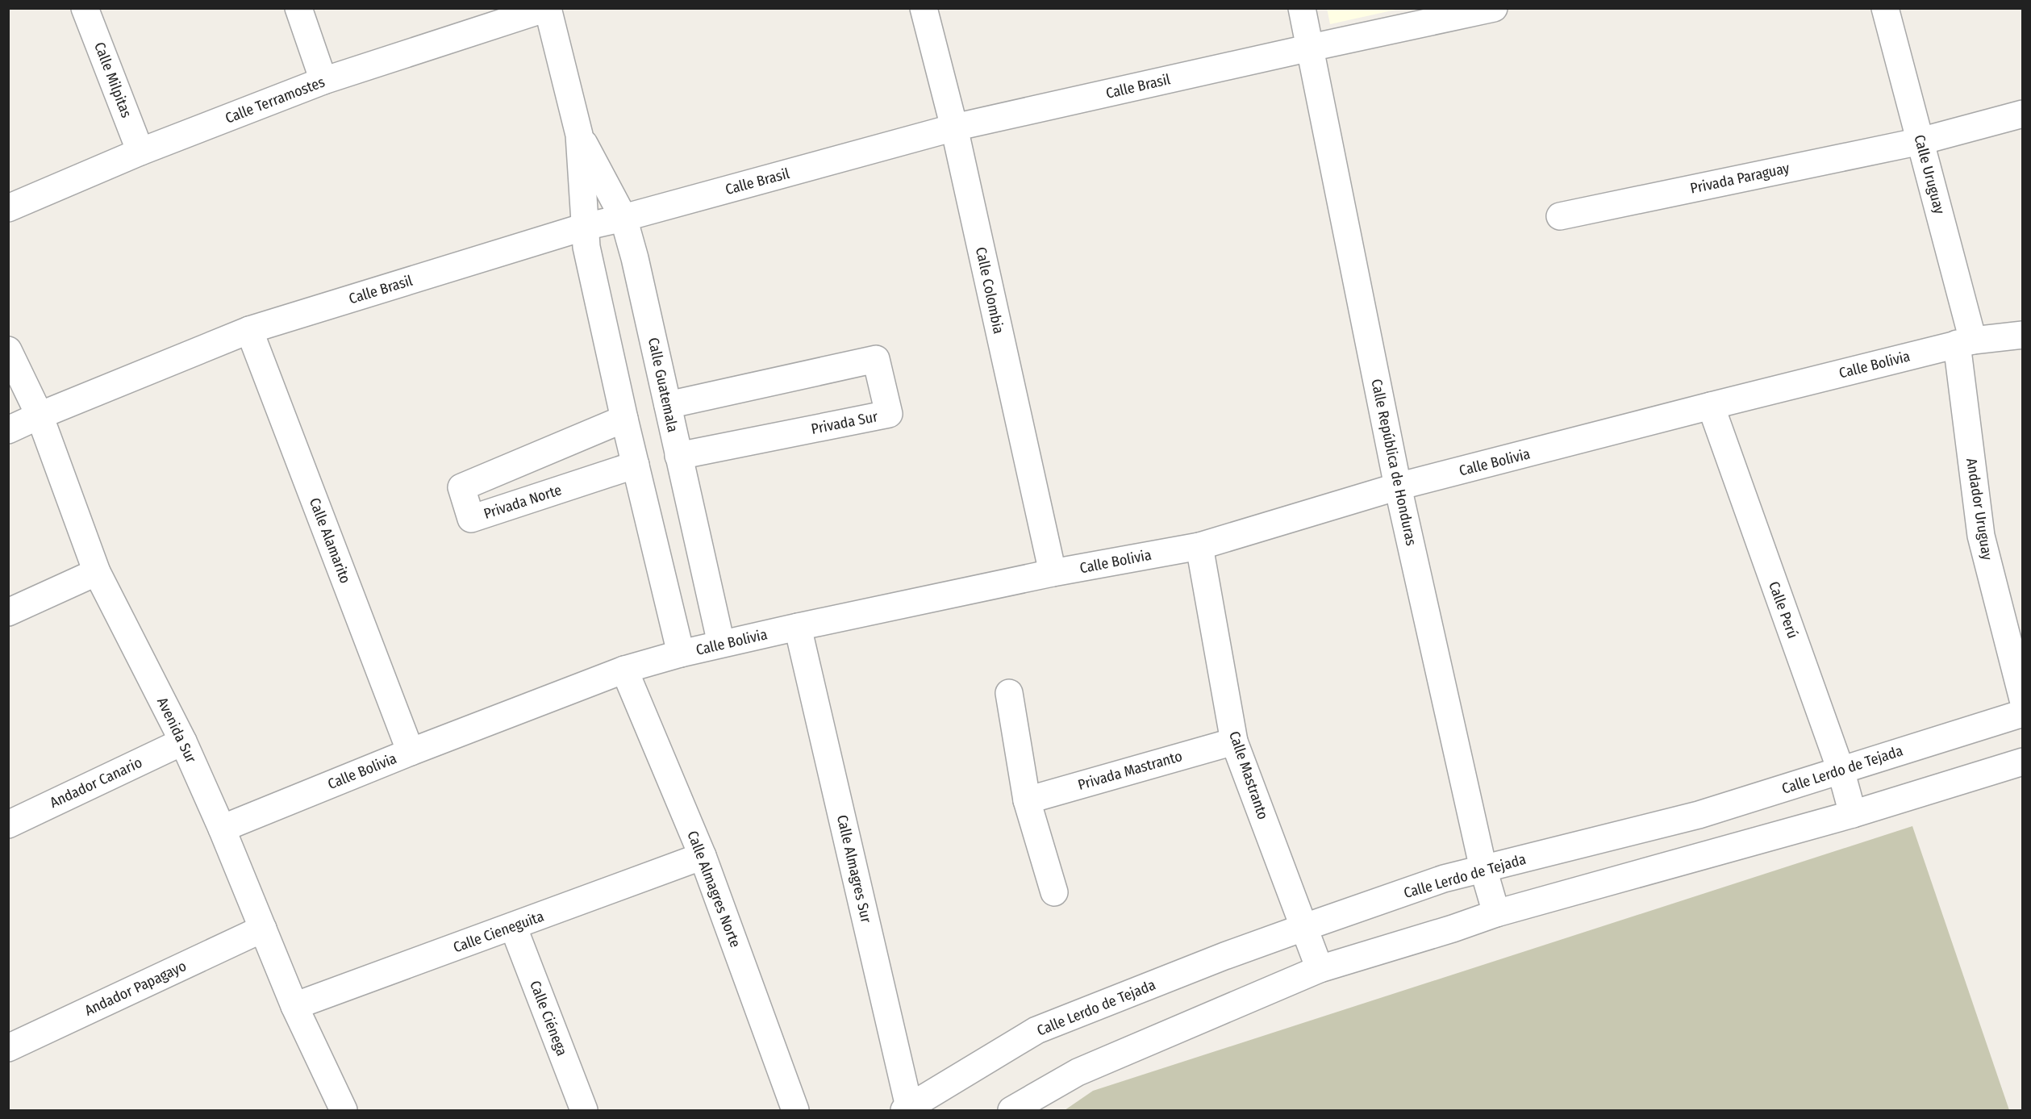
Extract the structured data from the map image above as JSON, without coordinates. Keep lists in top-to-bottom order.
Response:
{
  "streets": {
    "street": [
      "Calle Milpitas",
      "Calle Brasil",
      "Calle Terramostes",
      "Calle Uruguay",
      "Privada Paraguay",
      "Calle Colombia",
      "Calle Bolivia",
      "Calle Guatemala",
      "Privada Sur",
      "Calle República de Honduras",
      "Privada Norte",
      "Andador Uruguay",
      "Calle Alamarito",
      "Calle Perú",
      "Avenida Sur",
      "Calle Lerdo de Tejada",
      "Privada Mastranto",
      "Calle Mastranto",
      "Andador Canario",
      "Calle Almagres Sur",
      "Calle Almagres Norte",
      "Calle Cieneguita",
      "Andador Papagayo",
      "Calle Ciénega"
    ]
  },
  "crossings": [
    ["Calle Milpitas", "Calle Terramostes"],
    ["Calle Brasil", "Calle Colombia"],
    ["Calle Brasil", "Calle Guatemala"],
    ["Calle Brasil", "Calle República de Honduras"],
    ["Calle Brasil", "Calle Alamarito"],
    ["Calle Brasil", "Avenida Sur"],
    ["Calle Terramostes", "Calle Guatemala"],
    ["Calle Uruguay", "Privada Paraguay"],
    ["Calle Uruguay", "Calle Bolivia"],
    ["Calle Uruguay", "Andador Uruguay"],
    ["Calle Colombia", "Calle Bolivia"],
    ["Calle Bolivia", "Calle Guatemala"],
    ["Calle Bolivia", "Calle República de Honduras"],
    ["Calle Bolivia", "Andador Uruguay"],
    ["Calle Bolivia", "Calle Alamarito"],
    ["Calle Bolivia", "Calle Perú"],
    ["Calle Bolivia", "Avenida Sur"],
    ["Calle Bolivia", "Calle Mastranto"],
    ["Calle Bolivia", "Calle Almagres Sur"],
    ["Calle Bolivia", "Calle Almagres Norte"],
    ["Calle Guatemala", "Privada Sur"],
    ["Calle Guatemala", "Privada Norte"],
    ["Calle República de Honduras", "Calle Lerdo de Tejada"],
    ["Calle Perú", "Calle Lerdo de Tejada"],
    ["Avenida Sur", "Andador Canario"],
    ["Avenida Sur", "Calle Cieneguita"],
    ["Avenida Sur", "Andador Papagayo"],
    ["Calle Lerdo de Tejada", "Calle Mastranto"],
    ["Calle Lerdo de Tejada", "Calle Almagres Sur"],
    ["Privada Mastranto", "Calle Mastranto"],
    ["Calle Almagres Norte", "Calle Cieneguita"],
    ["Calle Cieneguita", "Calle Ciénega"]
  ]
}
